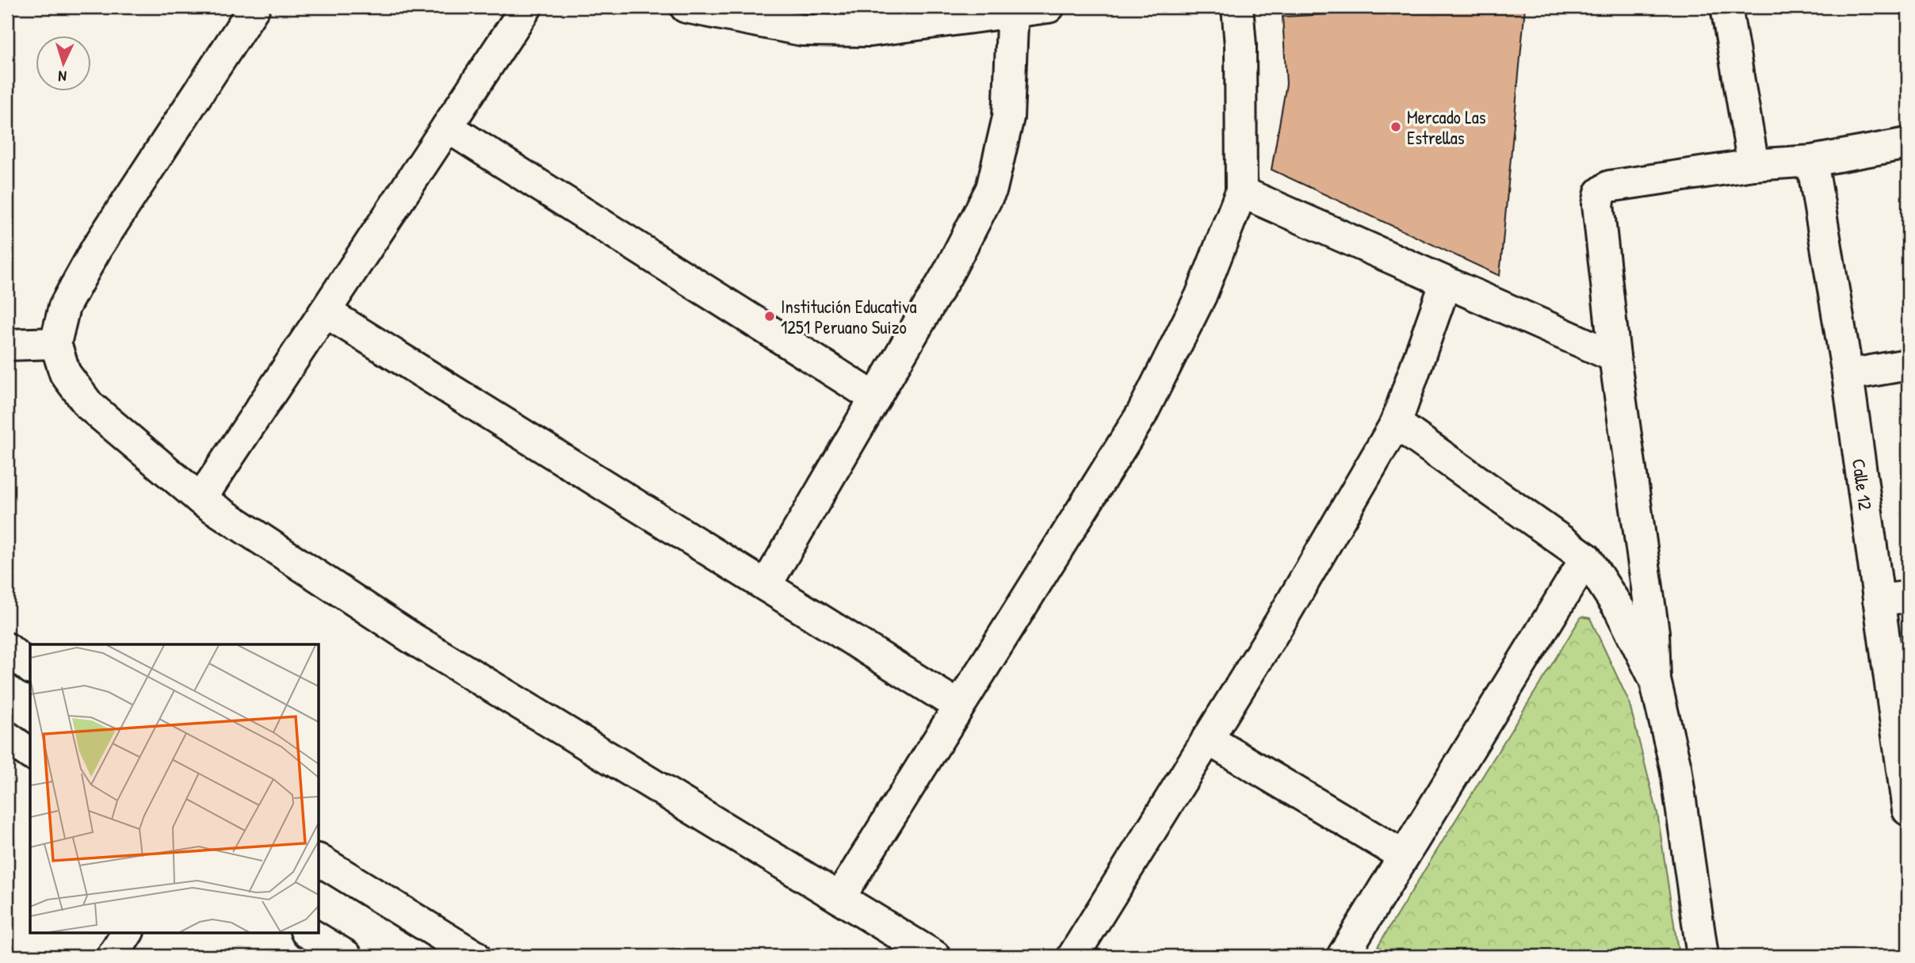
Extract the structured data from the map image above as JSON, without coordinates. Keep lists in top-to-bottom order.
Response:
{
  "streets": {
    "street": ["Calle 12"]
  },
  "places": ["Mercado Las Estrellas", "Institución Educativa 1251 Peruano Suizo"],
  "north": "bottom"
}
